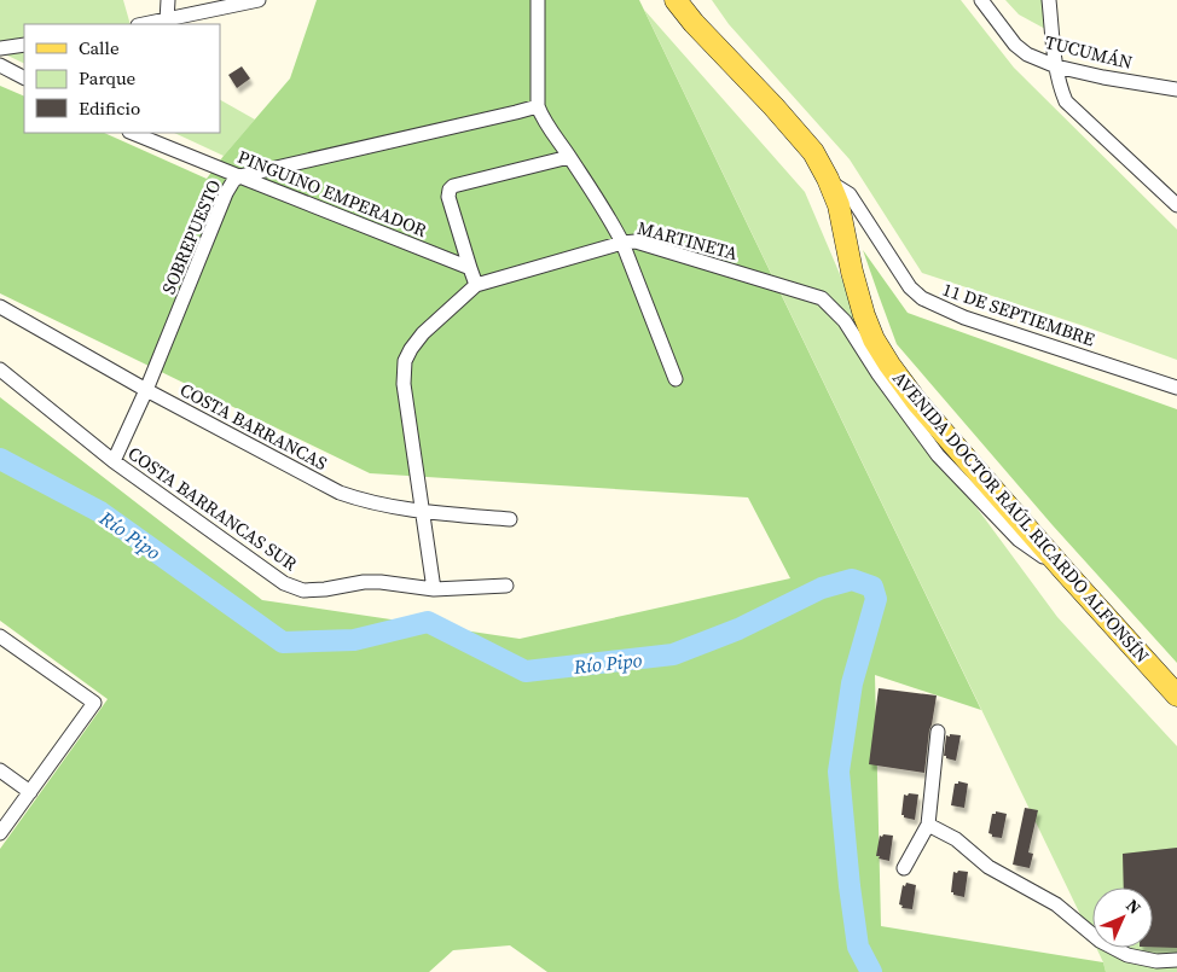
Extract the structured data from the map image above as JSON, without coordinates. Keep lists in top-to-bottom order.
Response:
{
  "streets": {
    "main road": ["AVENIDA DOCTOR RAÚL RICARDO ALFONSÍN"],
    "street": [
      "TUCUMÁN",
      "PINGUINO EMPERADOR",
      "SOBREPUESTO",
      "MARTINETA",
      "11 DE SEPTIEMBRE",
      "COSTA BARRANCAS",
      "COSTA BARRANCAS SUR"
    ]
  },
  "crossings": [
    ["PINGUINO EMPERADOR", "SOBREPUESTO"],
    ["SOBREPUESTO", "COSTA BARRANCAS"],
    ["SOBREPUESTO", "COSTA BARRANCAS SUR"],
    ["MARTINETA", "COSTA BARRANCAS"],
    ["MARTINETA", "COSTA BARRANCAS SUR"],
    ["MARTINETA", "AVENIDA DOCTOR RAÚL RICARDO ALFONSÍN"],
    ["11 DE SEPTIEMBRE", "AVENIDA DOCTOR RAÚL RICARDO ALFONSÍN"]
  ],
  "water": ["Río Pipo"],
  "legend": ["Calle", "Parque", "Edificio"],
  "north": "top right"
}
